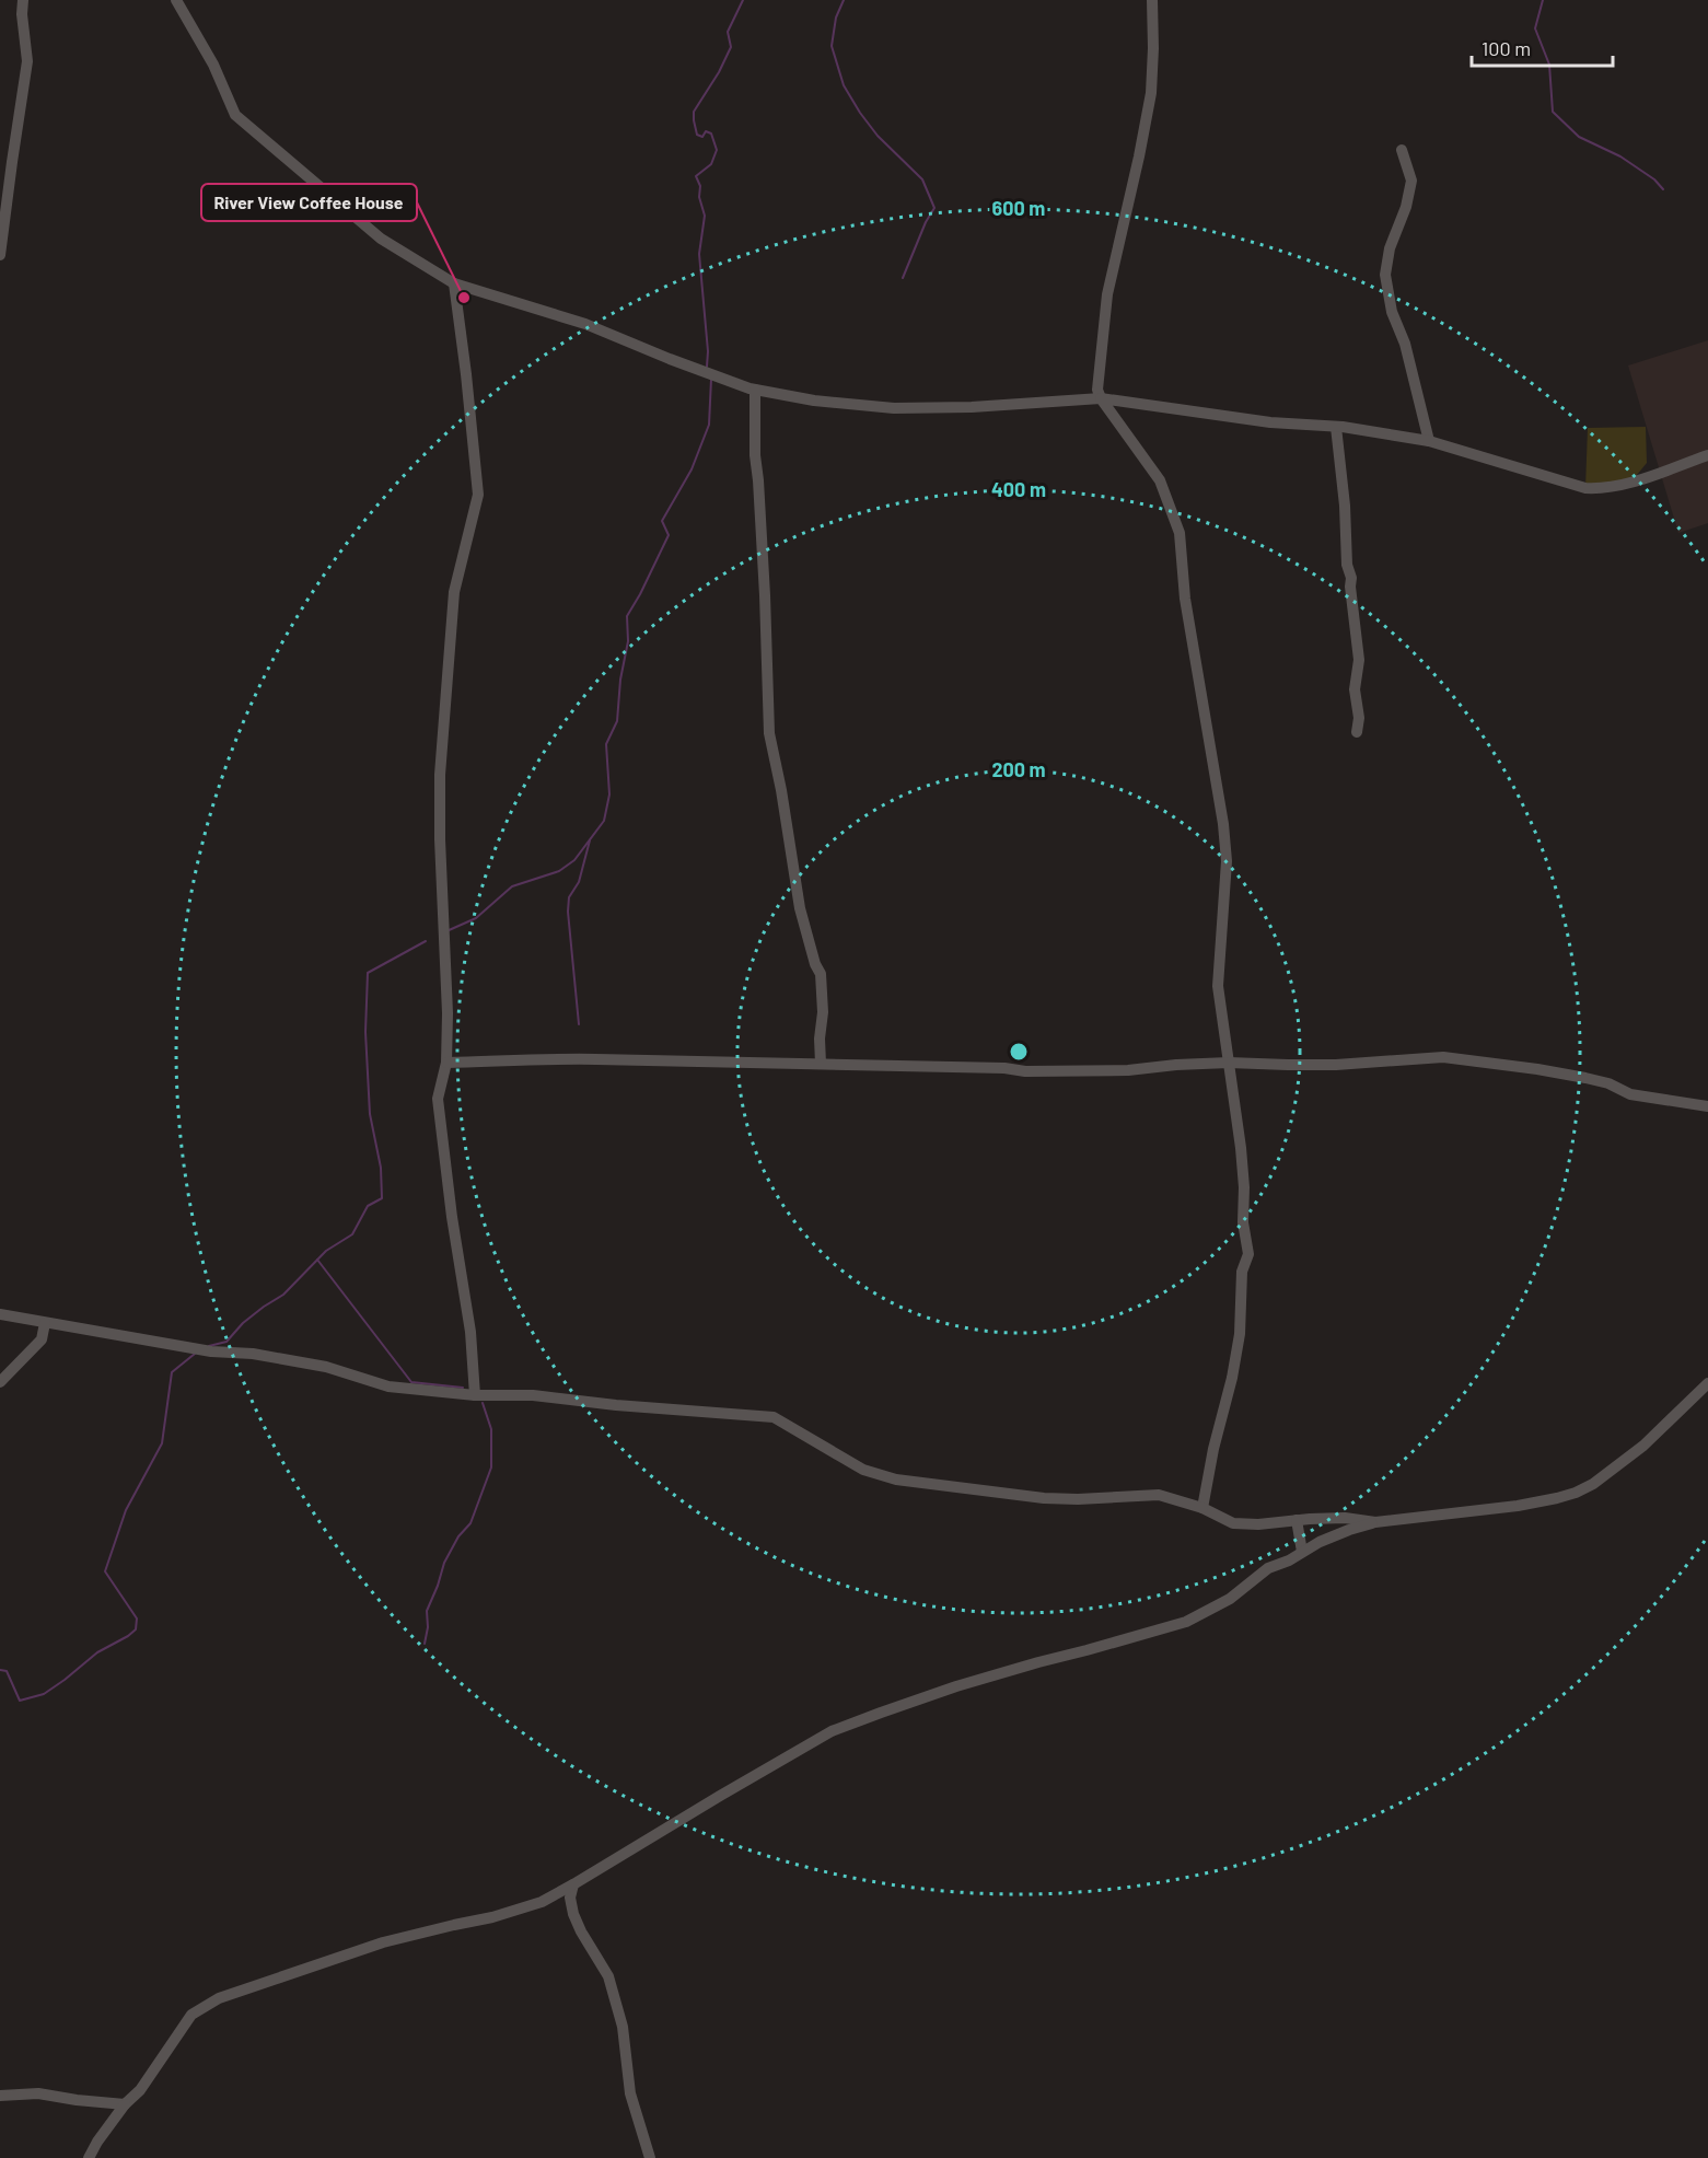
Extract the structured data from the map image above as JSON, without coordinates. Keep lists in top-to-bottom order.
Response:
{
  "places": ["River View Coffee House"],
  "scale_bar": "100 m",
  "rings": ["600 m", "400 m", "200 m"]
}
